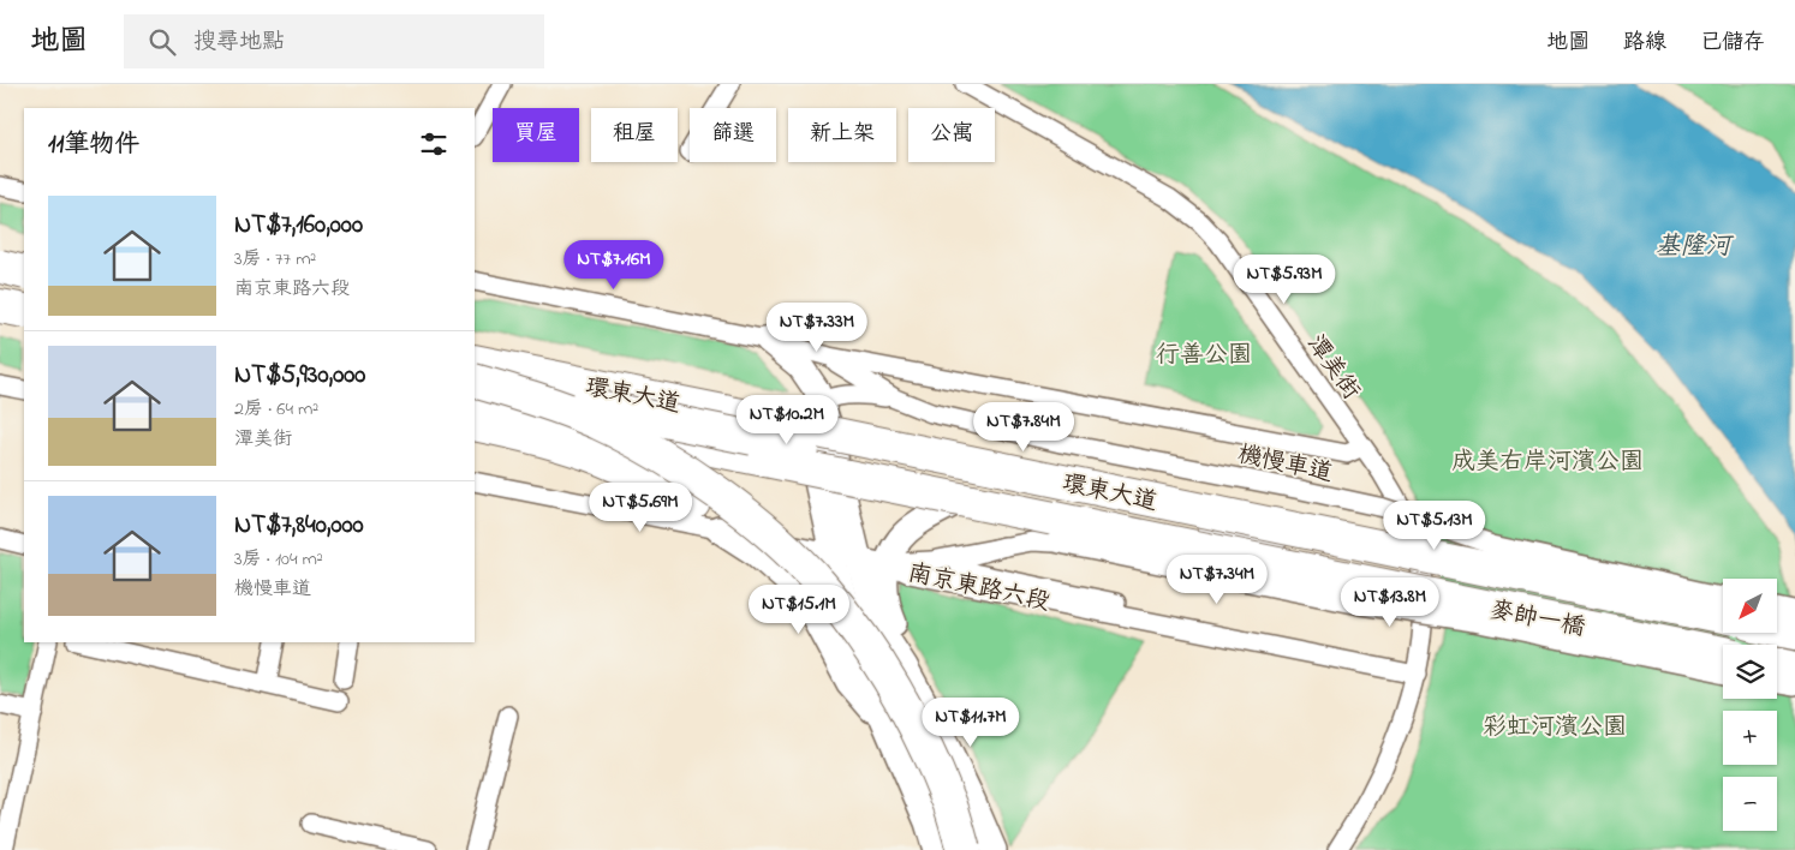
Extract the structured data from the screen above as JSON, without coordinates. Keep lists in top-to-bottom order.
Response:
{
  "streets": {
    "highway": ["環東大道", "麥帥一橋"],
    "street": ["潭美街", "機慢車道", "南京東路六段"]
  },
  "crossings": [
    ["潭美街", "南京東路六段"],
    ["環東大道", "麥帥一橋"]
  ],
  "water": ["基隆河"],
  "parks": ["行善公園", "成美右岸河濱公園", "彩虹河濱公園"],
  "north": "bottom left",
  "page": {
    "header": "地圖",
    "search": "搜尋地點",
    "nav": ["地圖", "路線", "已儲存"],
    "chip": [
      "買屋",
      "租屋",
      "篩選",
      "新上架",
      "公寓"
    ],
    "heading": "11筆物件",
    "list": [
      {
        "name": "NT$7,160,000",
        "note": "3房 · 77 m² · 南京東路六段"
      },
      {
        "name": "NT$5,930,000",
        "note": "2房 · 64 m² · 潭美街"
      },
      {
        "name": "NT$7,840,000",
        "note": "3房 · 104 m² · 機慢車道"
      }
    ],
    "price": [
      "NT$7.16M",
      "NT$5.93M",
      "NT$7.33M",
      "NT$10.2M",
      "NT$7.84M",
      "NT$5.69M",
      "NT$5.13M",
      "NT$7.34M",
      "NT$13.8M",
      "NT$15.1M",
      "NT$11.7M"
    ],
    "map_buttons": ["+", "−"]
  }
}
